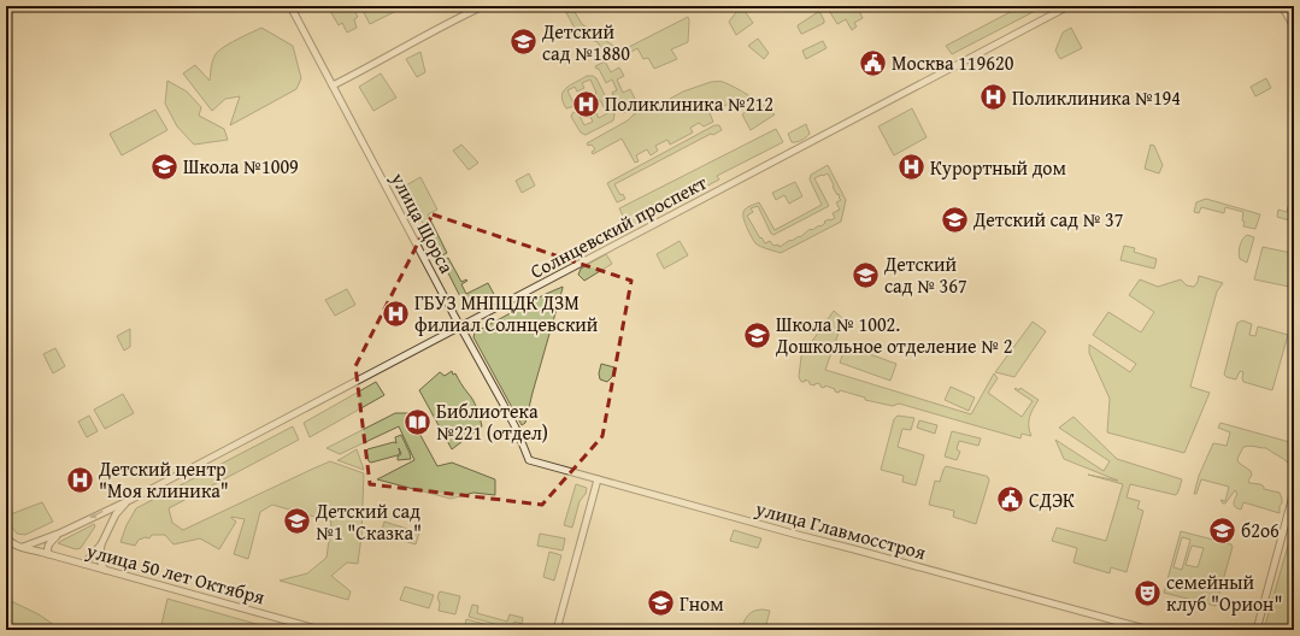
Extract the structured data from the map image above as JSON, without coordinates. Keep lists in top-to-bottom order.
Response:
{
  "streets": {
    "street": [
      "улица Щорса",
      "Солнцевский проспект",
      "улица Главмосстроя",
      "улица 50 лет Октября"
    ]
  },
  "crossings": [
    ["улица Щорса", "Солнцевский проспект"],
    ["улица Щорса", "улица Главмосстроя"],
    ["Солнцевский проспект", "улица 50 лет Октября"]
  ],
  "places": {
    "school or university": [
      "Детский сад №1880",
      "Школа №1009",
      "Детский сад № 37",
      "Детский сад № 367",
      "Школа № 1002. Дошкольное отделение № 2",
      "Детский сад №1 \"Сказка\"",
      "б2о6",
      "Гном"
    ],
    "public building": ["Москва 119620", "СДЭК"],
    "hospital": [
      "Поликлиника №194",
      "Поликлиника №212",
      "Курортный дом",
      "ГБУЗ МНПЦДК ДЗМ филиал Солнцевский",
      "Детский центр \"Моя клиника\""
    ],
    "library": ["Библиотека №221 (отдел)"],
    "theatre": ["семейный клуб \"Орион\""]
  }
}
